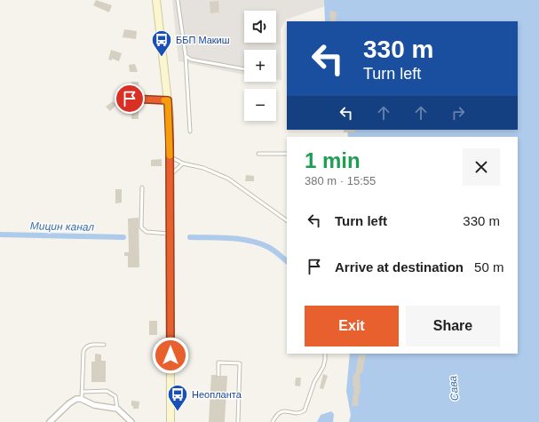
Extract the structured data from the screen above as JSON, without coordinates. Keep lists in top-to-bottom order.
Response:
{
  "water": ["Мицин канал", "Сава"],
  "places": {
    "bus stop": ["ББП Макиш", "Неопланта"]
  },
  "page": {
    "map_buttons": ["+", "−"],
    "turn": ["330 m", "Turn left"],
    "heading": ["1 min", "380 m · 15:55"],
    "list": [
      {
        "name": "Turn left",
        "value": "330 m"
      },
      {
        "name": "Arrive at destination",
        "value": "50 m"
      }
    ],
    "buttons": ["Exit", "Share"]
  }
}
